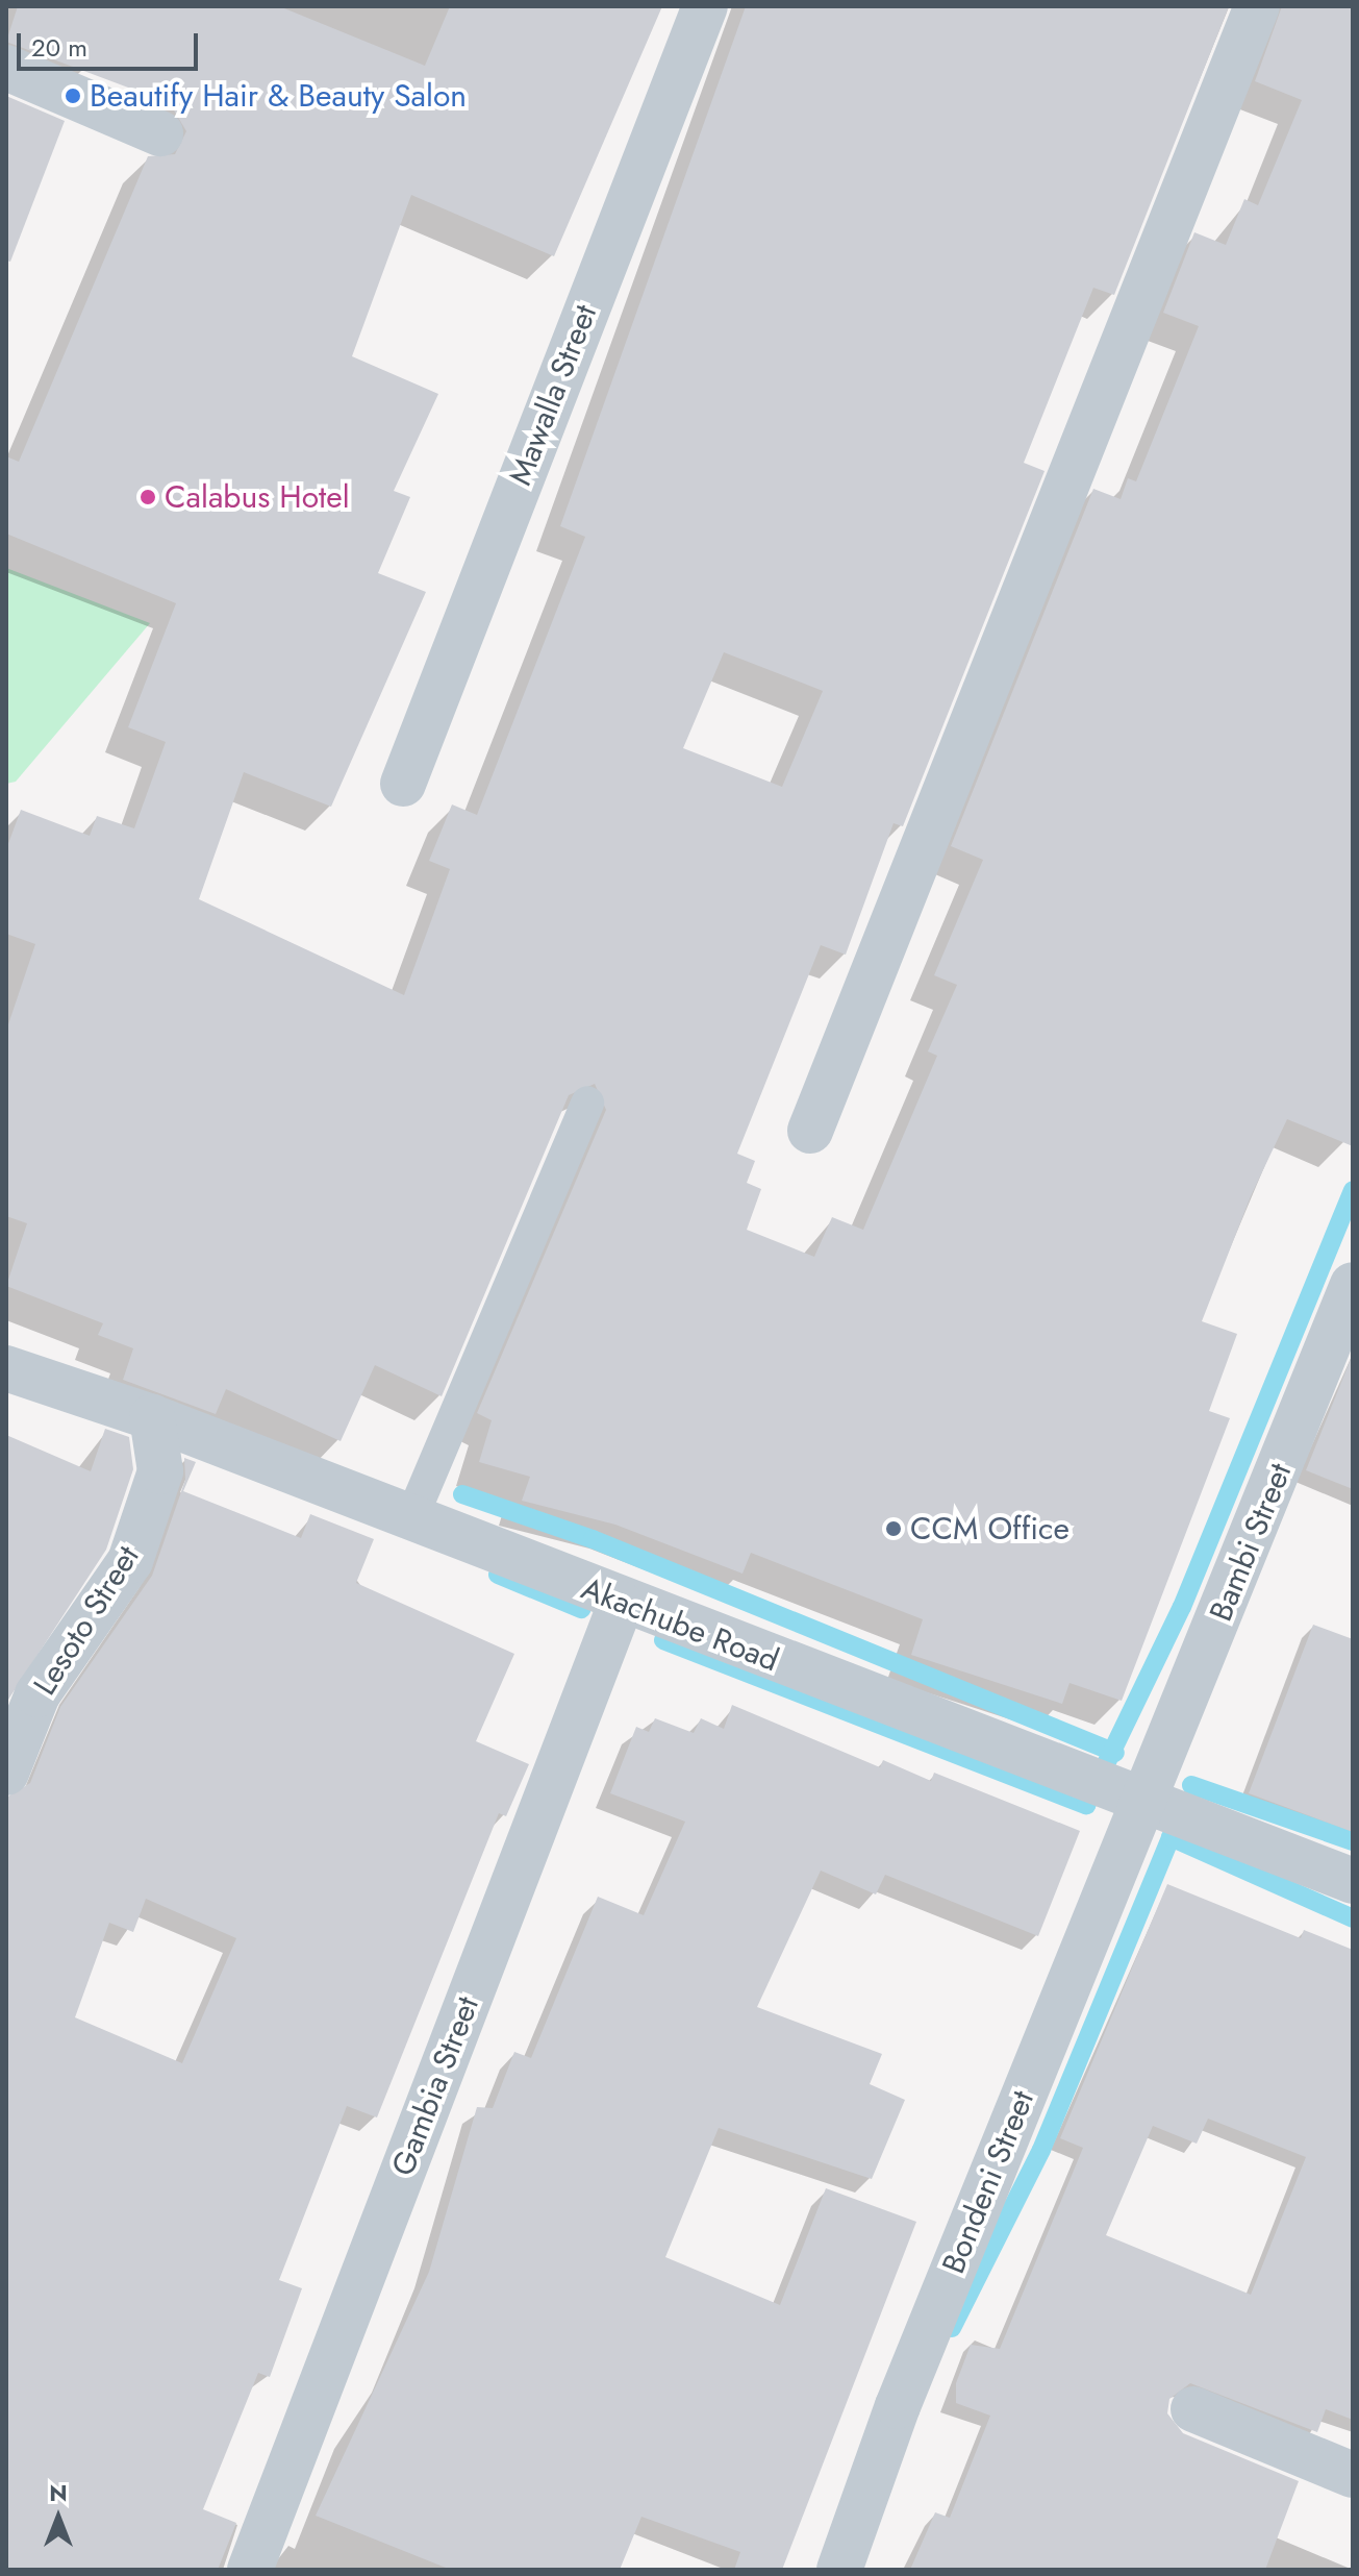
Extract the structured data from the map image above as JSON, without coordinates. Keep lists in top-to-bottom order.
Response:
{
  "streets": {
    "street": [
      "Mawalla Street",
      "Bambi Street",
      "Lesoto Street",
      "Akachube Road",
      "Gambia Street",
      "Bondeni Street"
    ]
  },
  "crossings": [
    ["Bambi Street", "Akachube Road"],
    ["Bambi Street", "Bondeni Street"],
    ["Lesoto Street", "Akachube Road"],
    ["Akachube Road", "Gambia Street"],
    ["Akachube Road", "Bondeni Street"]
  ],
  "places": ["Beautify Hair & Beauty Salon", "Calabus Hotel", "CCM Office"],
  "scale_bar": "20 m",
  "north": "top"
}
